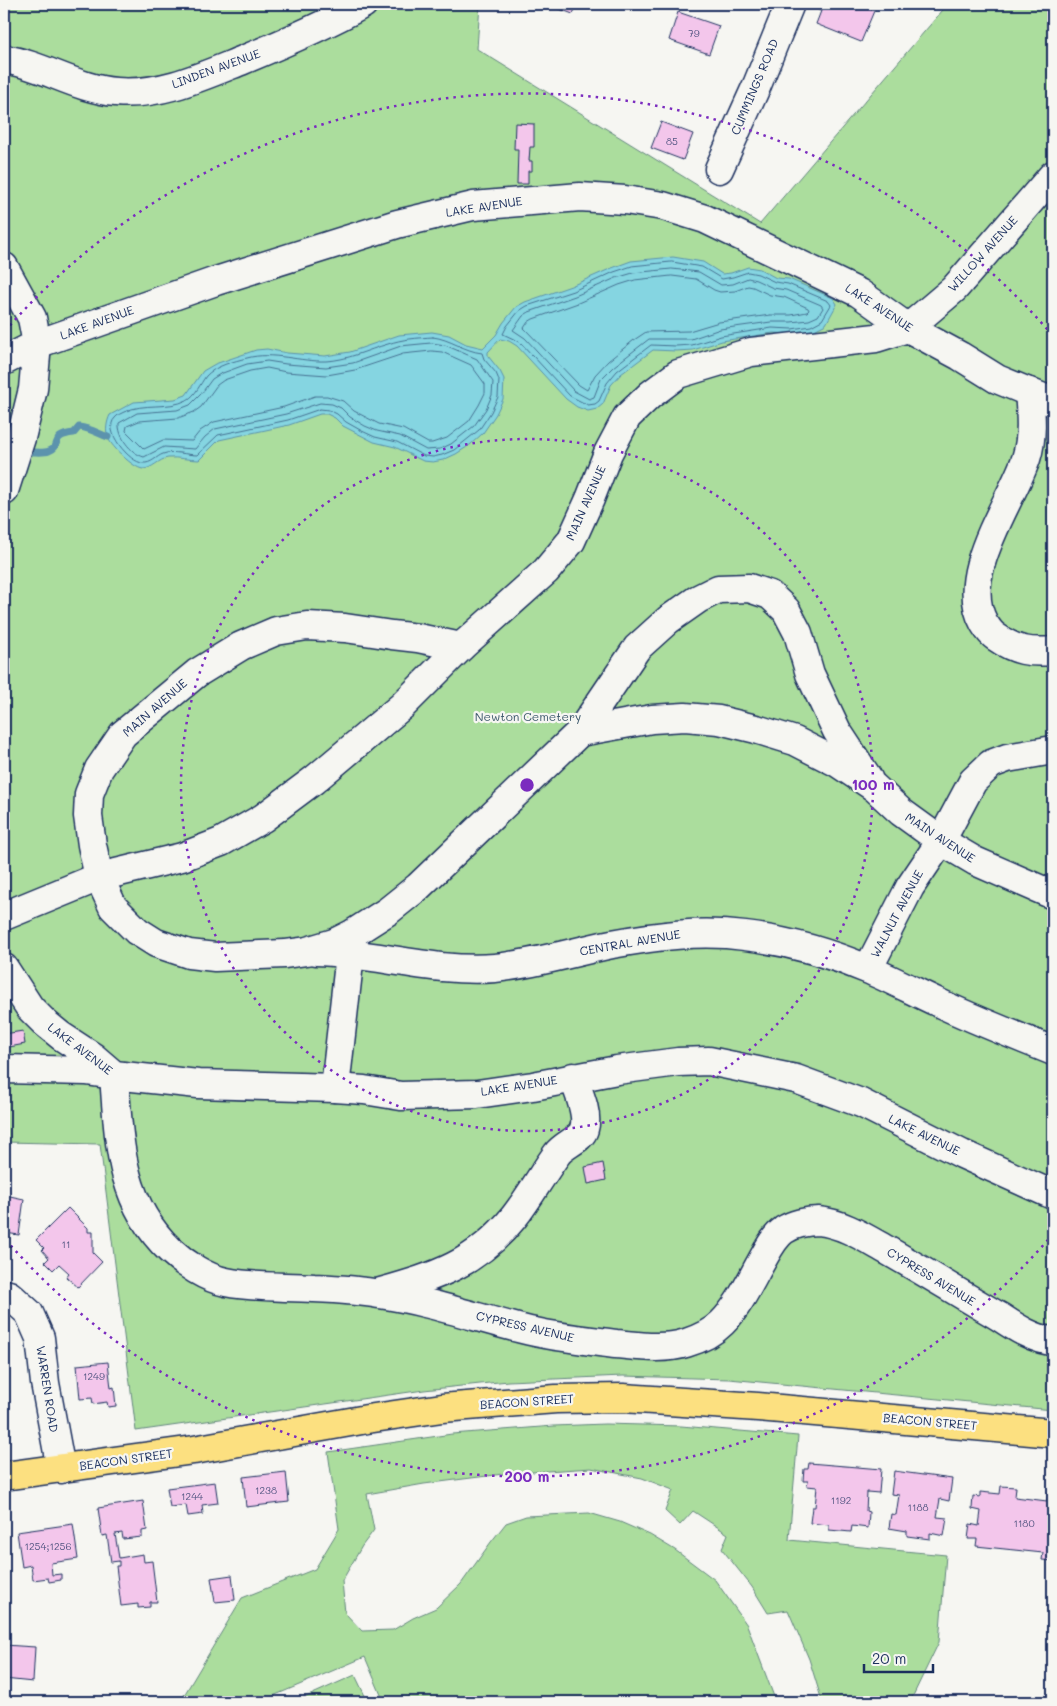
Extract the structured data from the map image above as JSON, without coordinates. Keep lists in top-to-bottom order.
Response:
{
  "streets": {
    "main road": ["BEACON STREET"],
    "street": [
      "LINDEN AVENUE",
      "CUMMINGS ROAD",
      "LAKE AVENUE",
      "WILLOW AVENUE",
      "MAIN AVENUE",
      "WALNUT AVENUE",
      "CENTRAL AVENUE",
      "CYPRESS AVENUE",
      "WARREN ROAD"
    ]
  },
  "crossings": [
    ["LAKE AVENUE", "WILLOW AVENUE"],
    ["LAKE AVENUE", "MAIN AVENUE"],
    ["LAKE AVENUE", "CYPRESS AVENUE"],
    ["WILLOW AVENUE", "MAIN AVENUE"],
    ["MAIN AVENUE", "WALNUT AVENUE"],
    ["MAIN AVENUE", "CENTRAL AVENUE"],
    ["WALNUT AVENUE", "CENTRAL AVENUE"],
    ["WARREN ROAD", "BEACON STREET"]
  ],
  "parks": ["Newton Cemetery"],
  "house_numbers": [
    "79",
    "85",
    "11",
    "1249",
    "1238",
    "1244",
    "1192",
    "1188",
    "1180",
    "1254;1256"
  ],
  "scale_bar": "20 m",
  "rings": ["100 m", "200 m"]
}
